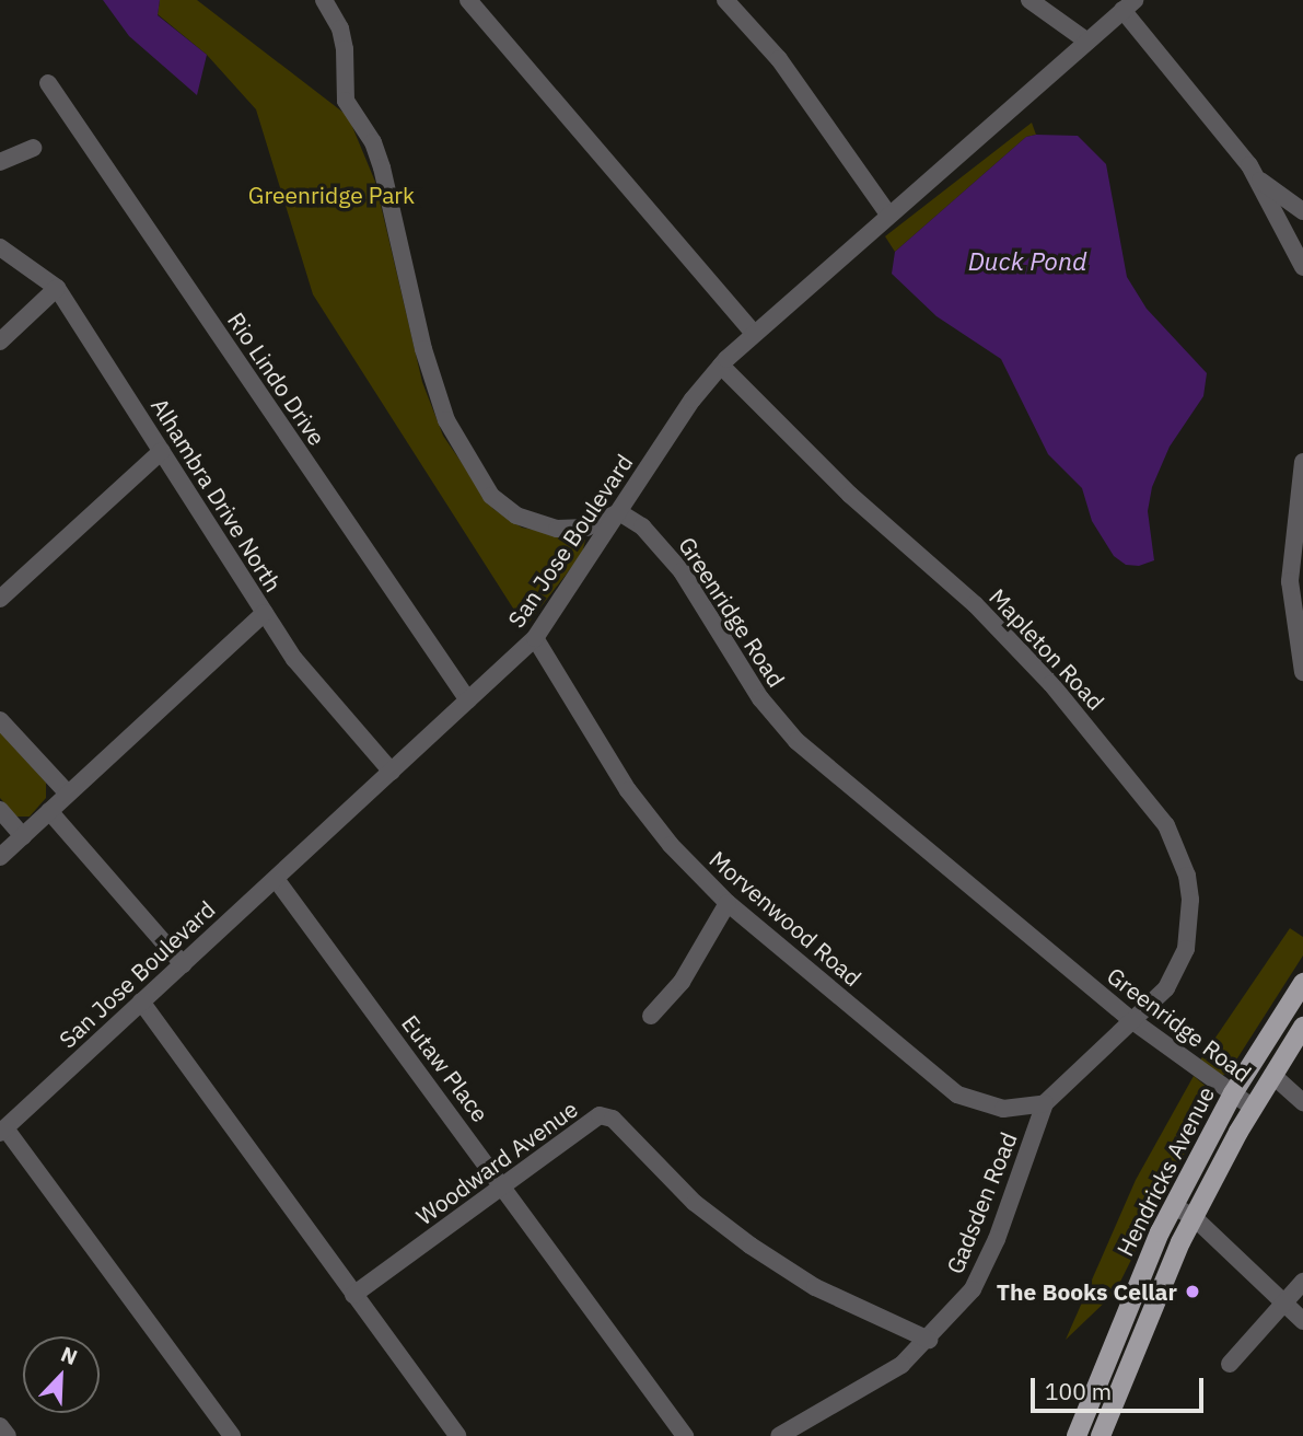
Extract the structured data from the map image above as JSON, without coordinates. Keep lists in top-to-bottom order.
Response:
{
  "streets": {
    "main road": ["Hendricks Avenue"],
    "street": [
      "Rio Lindo Drive",
      "Alhambra Drive North",
      "San Jose Boulevard",
      "Greenridge Road",
      "Mapleton Road",
      "Morvenwood Road",
      "Eutaw Place",
      "Woodward Avenue",
      "Gadsden Road"
    ]
  },
  "crossings": [
    ["Rio Lindo Drive", "San Jose Boulevard"],
    ["Alhambra Drive North", "San Jose Boulevard"],
    ["San Jose Boulevard", "Greenridge Road"],
    ["San Jose Boulevard", "Mapleton Road"],
    ["San Jose Boulevard", "Morvenwood Road"],
    ["San Jose Boulevard", "Eutaw Place"],
    ["Greenridge Road", "Mapleton Road"],
    ["Greenridge Road", "Hendricks Avenue"],
    ["Greenridge Road", "Gadsden Road"],
    ["Mapleton Road", "Gadsden Road"],
    ["Morvenwood Road", "Gadsden Road"],
    ["Eutaw Place", "Woodward Avenue"],
    ["Woodward Avenue", "Gadsden Road"]
  ],
  "water": ["Duck Pond"],
  "parks": ["Greenridge Park"],
  "places": ["The Books Cellar"],
  "scale_bar": "100 m",
  "north": "top right"
}
